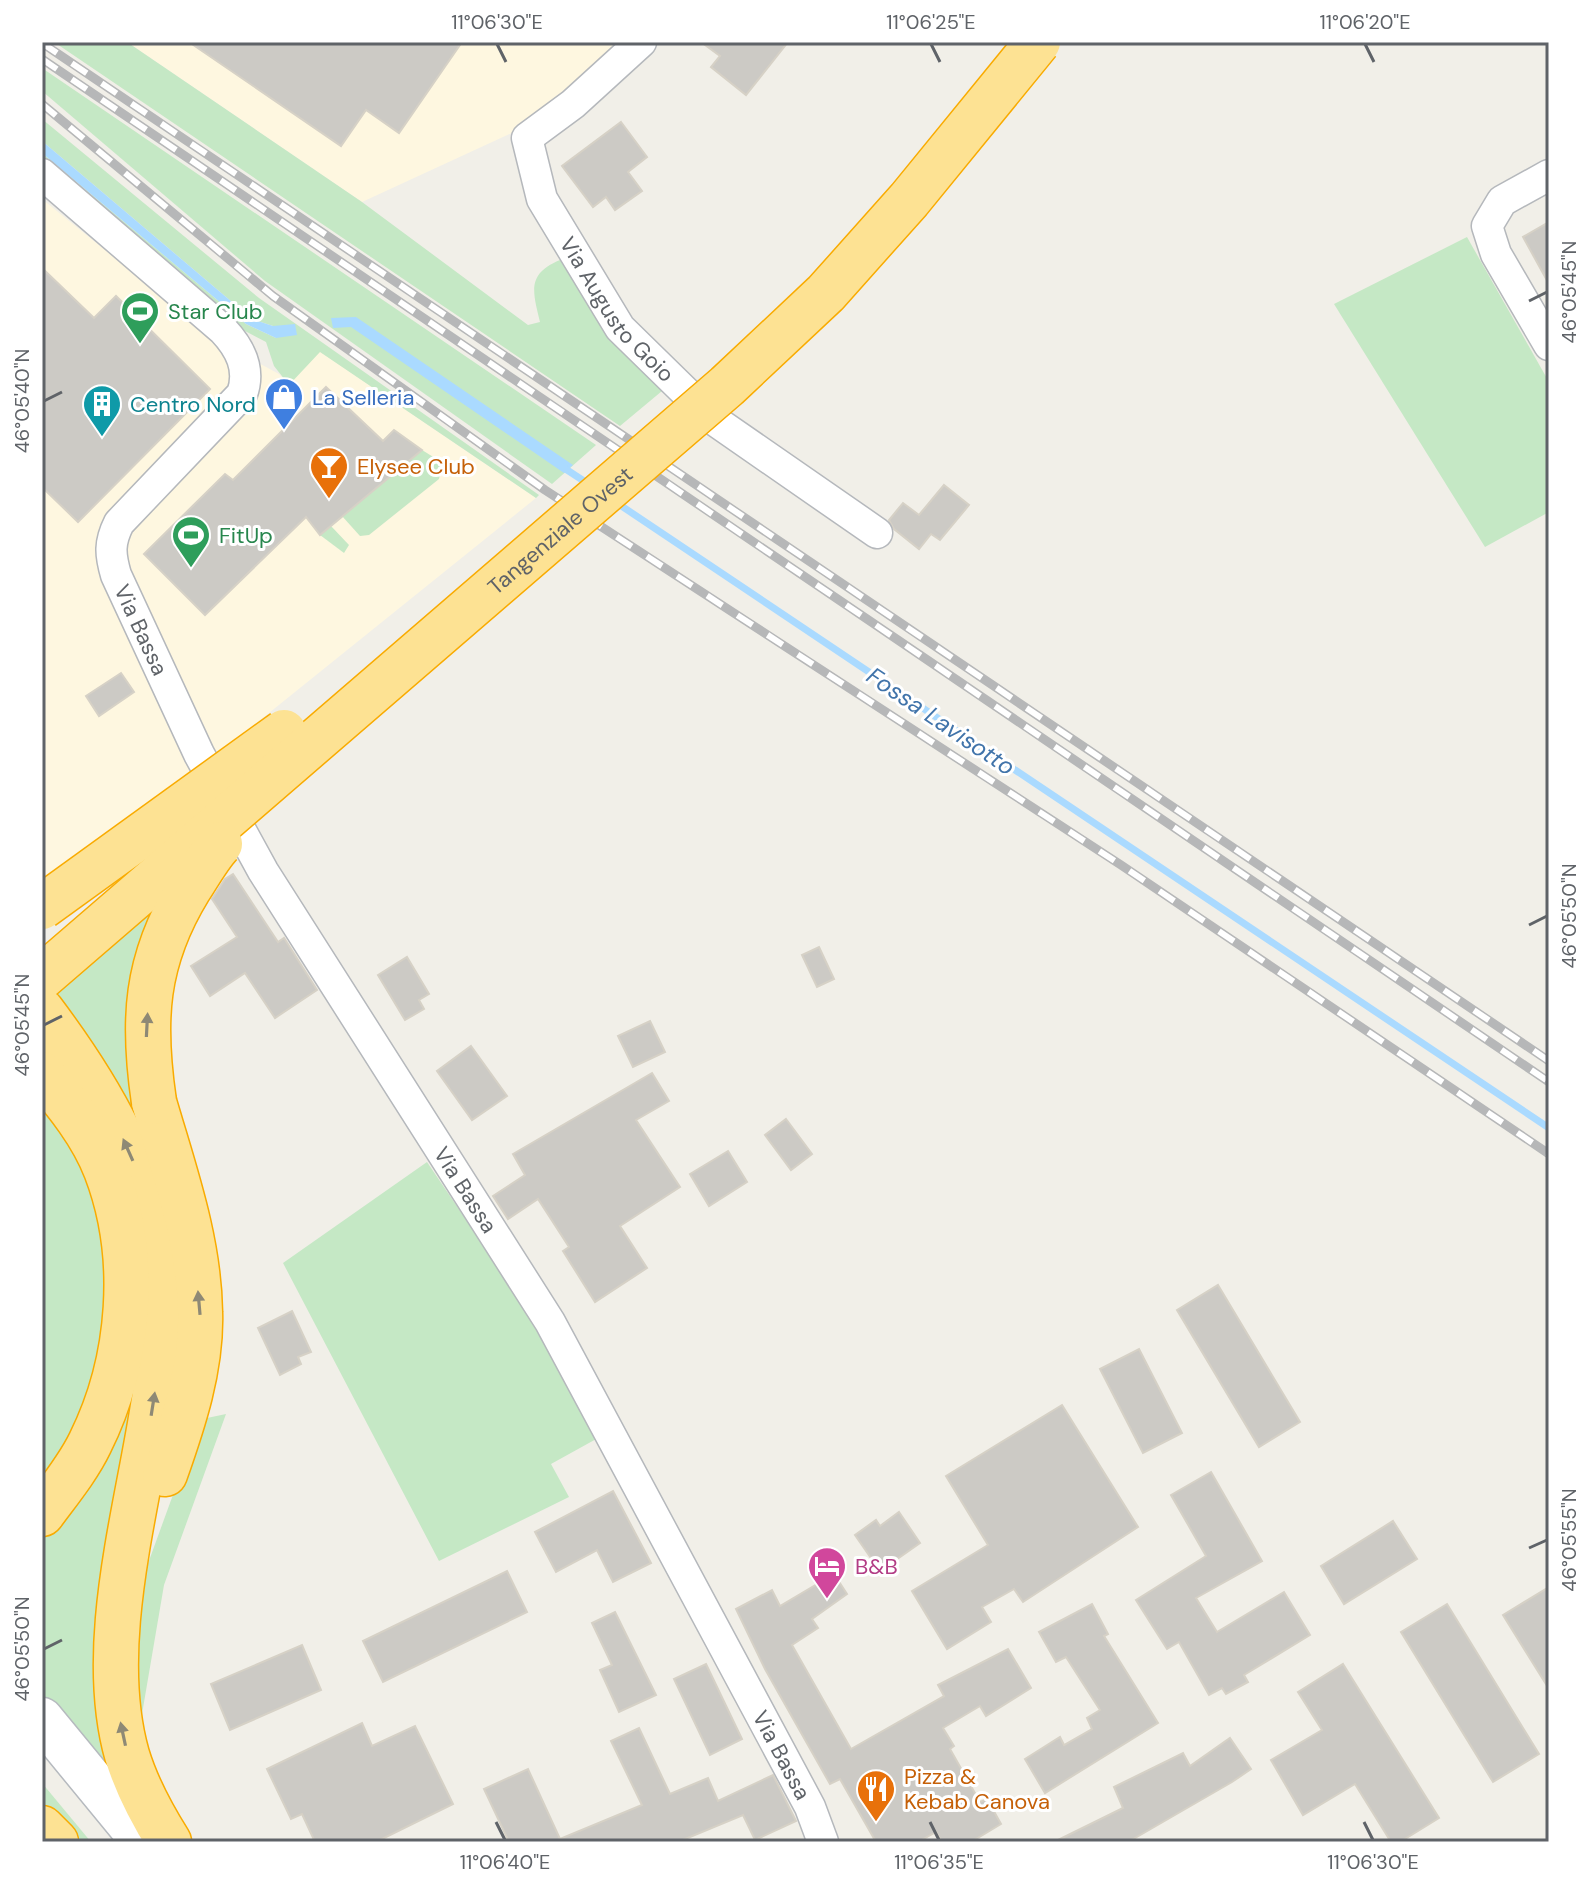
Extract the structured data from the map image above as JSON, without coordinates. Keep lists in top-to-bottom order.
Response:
{
  "streets": {
    "highway": ["Tangenziale Ovest"],
    "street": ["Via Augusto Goio", "Via Bassa"]
  },
  "water": ["Fossa Lavisotto"],
  "places": {
    "sports": ["Star Club", "FitUp"],
    "shop": ["La Selleria"],
    "building": ["Centro Nord"],
    "bar": ["Elysee Club"],
    "hotel": ["B&B"],
    "restaurant": ["Pizza & Kebab Canova"]
  },
  "coordinates": [
    "11°06'30\"E",
    "11°06'25\"E",
    "11°06'20\"E",
    "46°05'45\"N",
    "46°05'40\"N",
    "46°05'50\"N",
    "46°05'55\"N",
    "11°06'40\"E",
    "11°06'35\"E"
  ]
}
